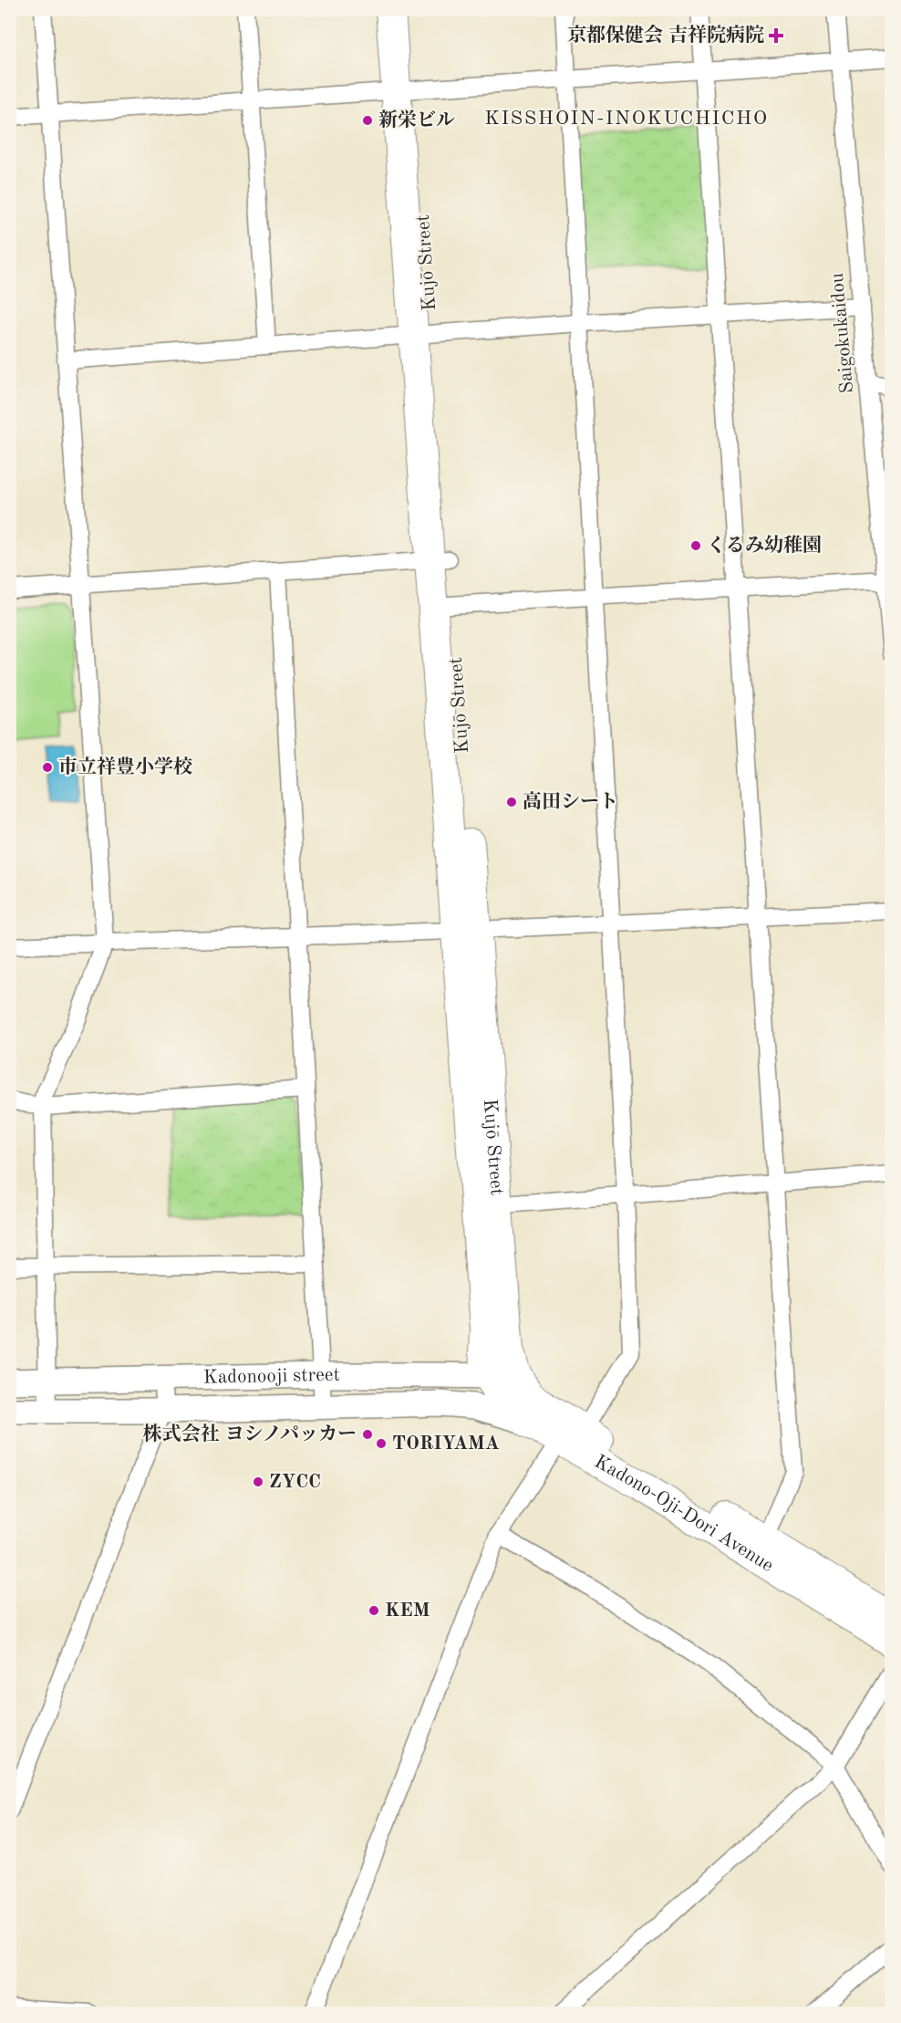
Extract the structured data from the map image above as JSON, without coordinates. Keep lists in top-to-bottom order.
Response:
{
  "streets": {
    "highway": ["Kujō Street", "Kadono-Oji-Dori Avenue"],
    "main road": ["Kadonooji street"],
    "street": ["Saigokukaidou"]
  },
  "crossings": [
    ["Kujō Street", "Kadonooji street"],
    ["Kujō Street", "Kadono-Oji-Dori Avenue"],
    ["Kadonooji street", "Kadono-Oji-Dori Avenue"]
  ],
  "districts": ["KISSHOIN-INOKUCHICHO"],
  "places": {
    "health": ["京都保健会 吉祥院病院"],
    "other": [
      "新栄ビル",
      "くるみ幼稚園",
      "市立祥豊小学校",
      "高田シート",
      "株式会社 ヨシノパッカー",
      "TORIYAMA",
      "ZYCC",
      "KEM"
    ]
  }
}
